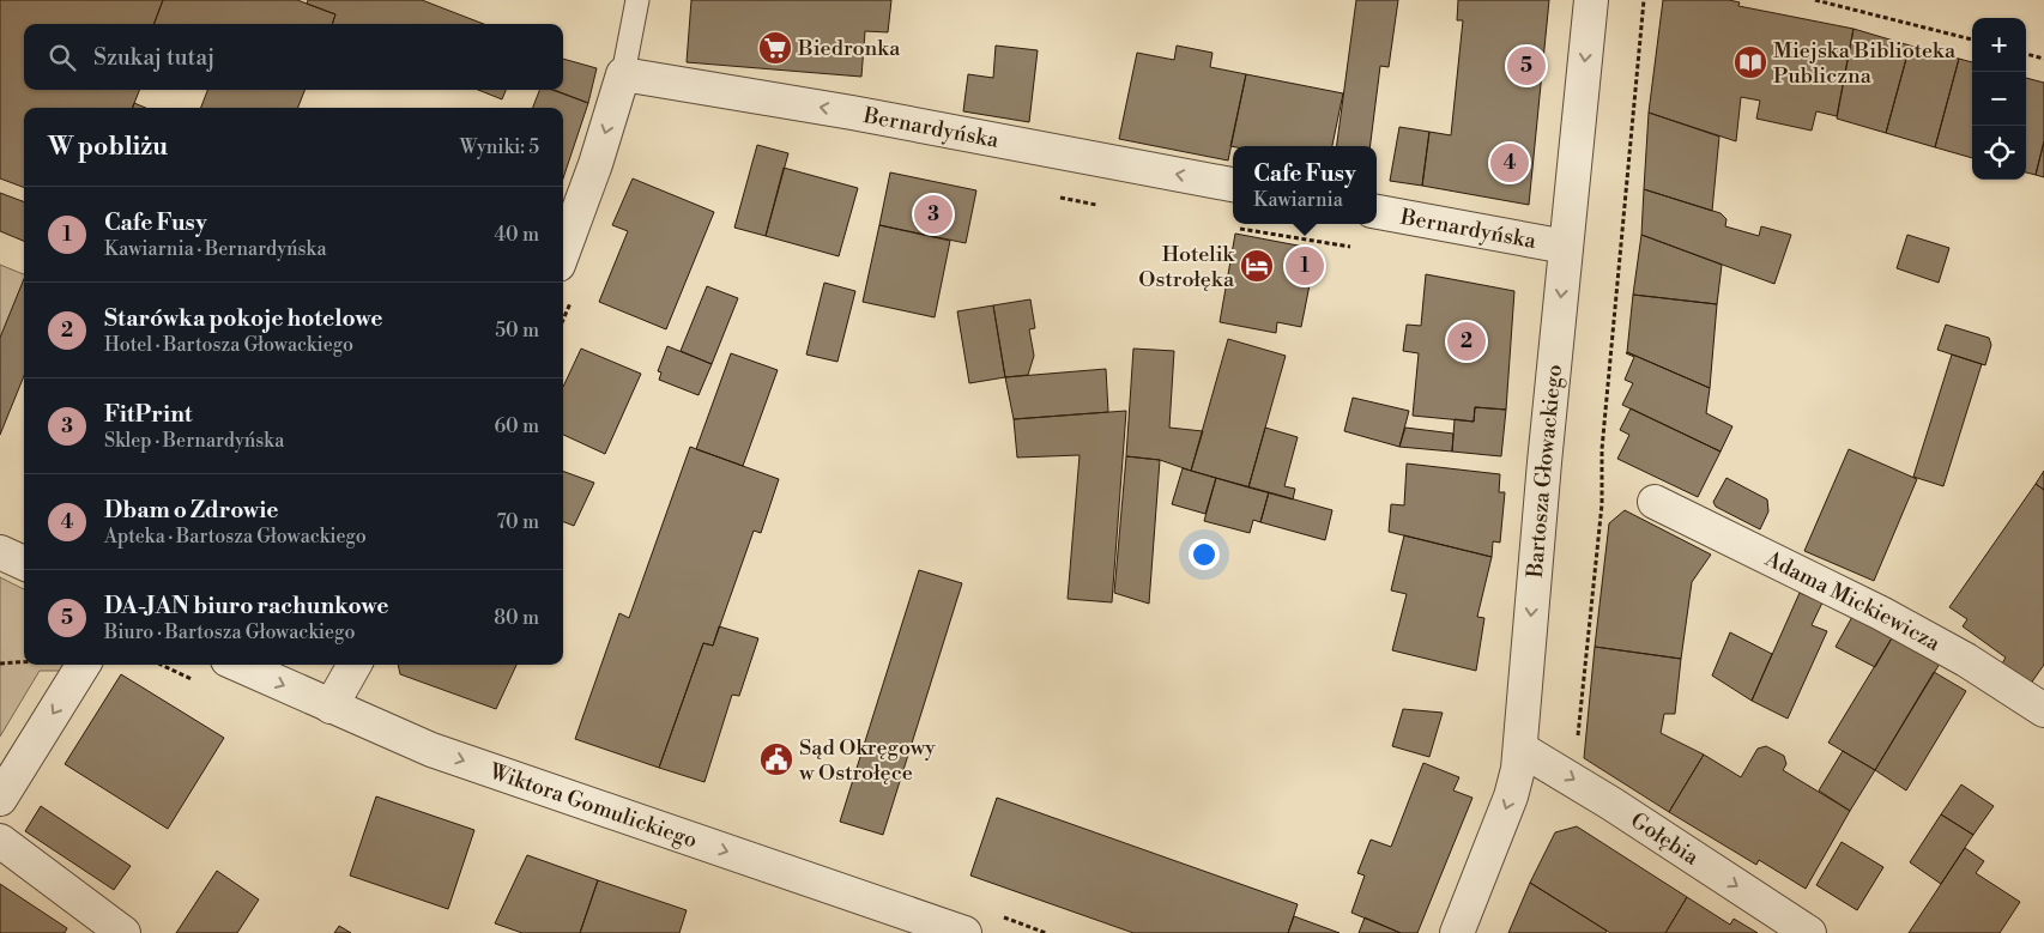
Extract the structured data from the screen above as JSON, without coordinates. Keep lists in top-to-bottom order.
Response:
{
  "streets": {
    "street": [
      "Bernardyńska",
      "Bartosza Głowackiego",
      "Adama Mickiewicza",
      "Wiktora Gomulickiego",
      "Gołębia"
    ]
  },
  "crossings": [
    ["Bernardyńska", "Bartosza Głowackiego"],
    ["Bartosza Głowackiego", "Gołębia"]
  ],
  "one_way": [
    "Bernardyńska",
    "Bartosza Głowackiego",
    "Wiktora Gomulickiego",
    "Gołębia"
  ],
  "places": {
    "supermarket": ["Biedronka"],
    "library": ["Miejska Biblioteka Publiczna"],
    "hotel": ["Hotelik Ostrołęka"],
    "public building": ["Sąd Okręgowy w Ostrołęce"]
  },
  "page": {
    "map_buttons": ["+", "−"],
    "search": "Szukaj tutaj",
    "pins": [
      "5",
      "4",
      "3",
      "1",
      "2"
    ],
    "heading": ["W pobliżu", "Wyniki: 5"],
    "popup": ["Cafe Fusy", "Kawiarnia"],
    "list": [
      {
        "mark": "1",
        "name": "Cafe Fusy",
        "note": "Kawiarnia · Bernardyńska",
        "value": "40 m"
      },
      {
        "mark": "2",
        "name": "Starówka pokoje hotelowe",
        "note": "Hotel · Bartosza Głowackiego",
        "value": "50 m"
      },
      {
        "mark": "3",
        "name": "FitPrint",
        "note": "Sklep · Bernardyńska",
        "value": "60 m"
      },
      {
        "mark": "4",
        "name": "Dbam o Zdrowie",
        "note": "Apteka · Bartosza Głowackiego",
        "value": "70 m"
      },
      {
        "mark": "5",
        "name": "DA-JAN biuro rachunkowe",
        "note": "Biuro · Bartosza Głowackiego",
        "value": "80 m"
      }
    ]
  }
}
